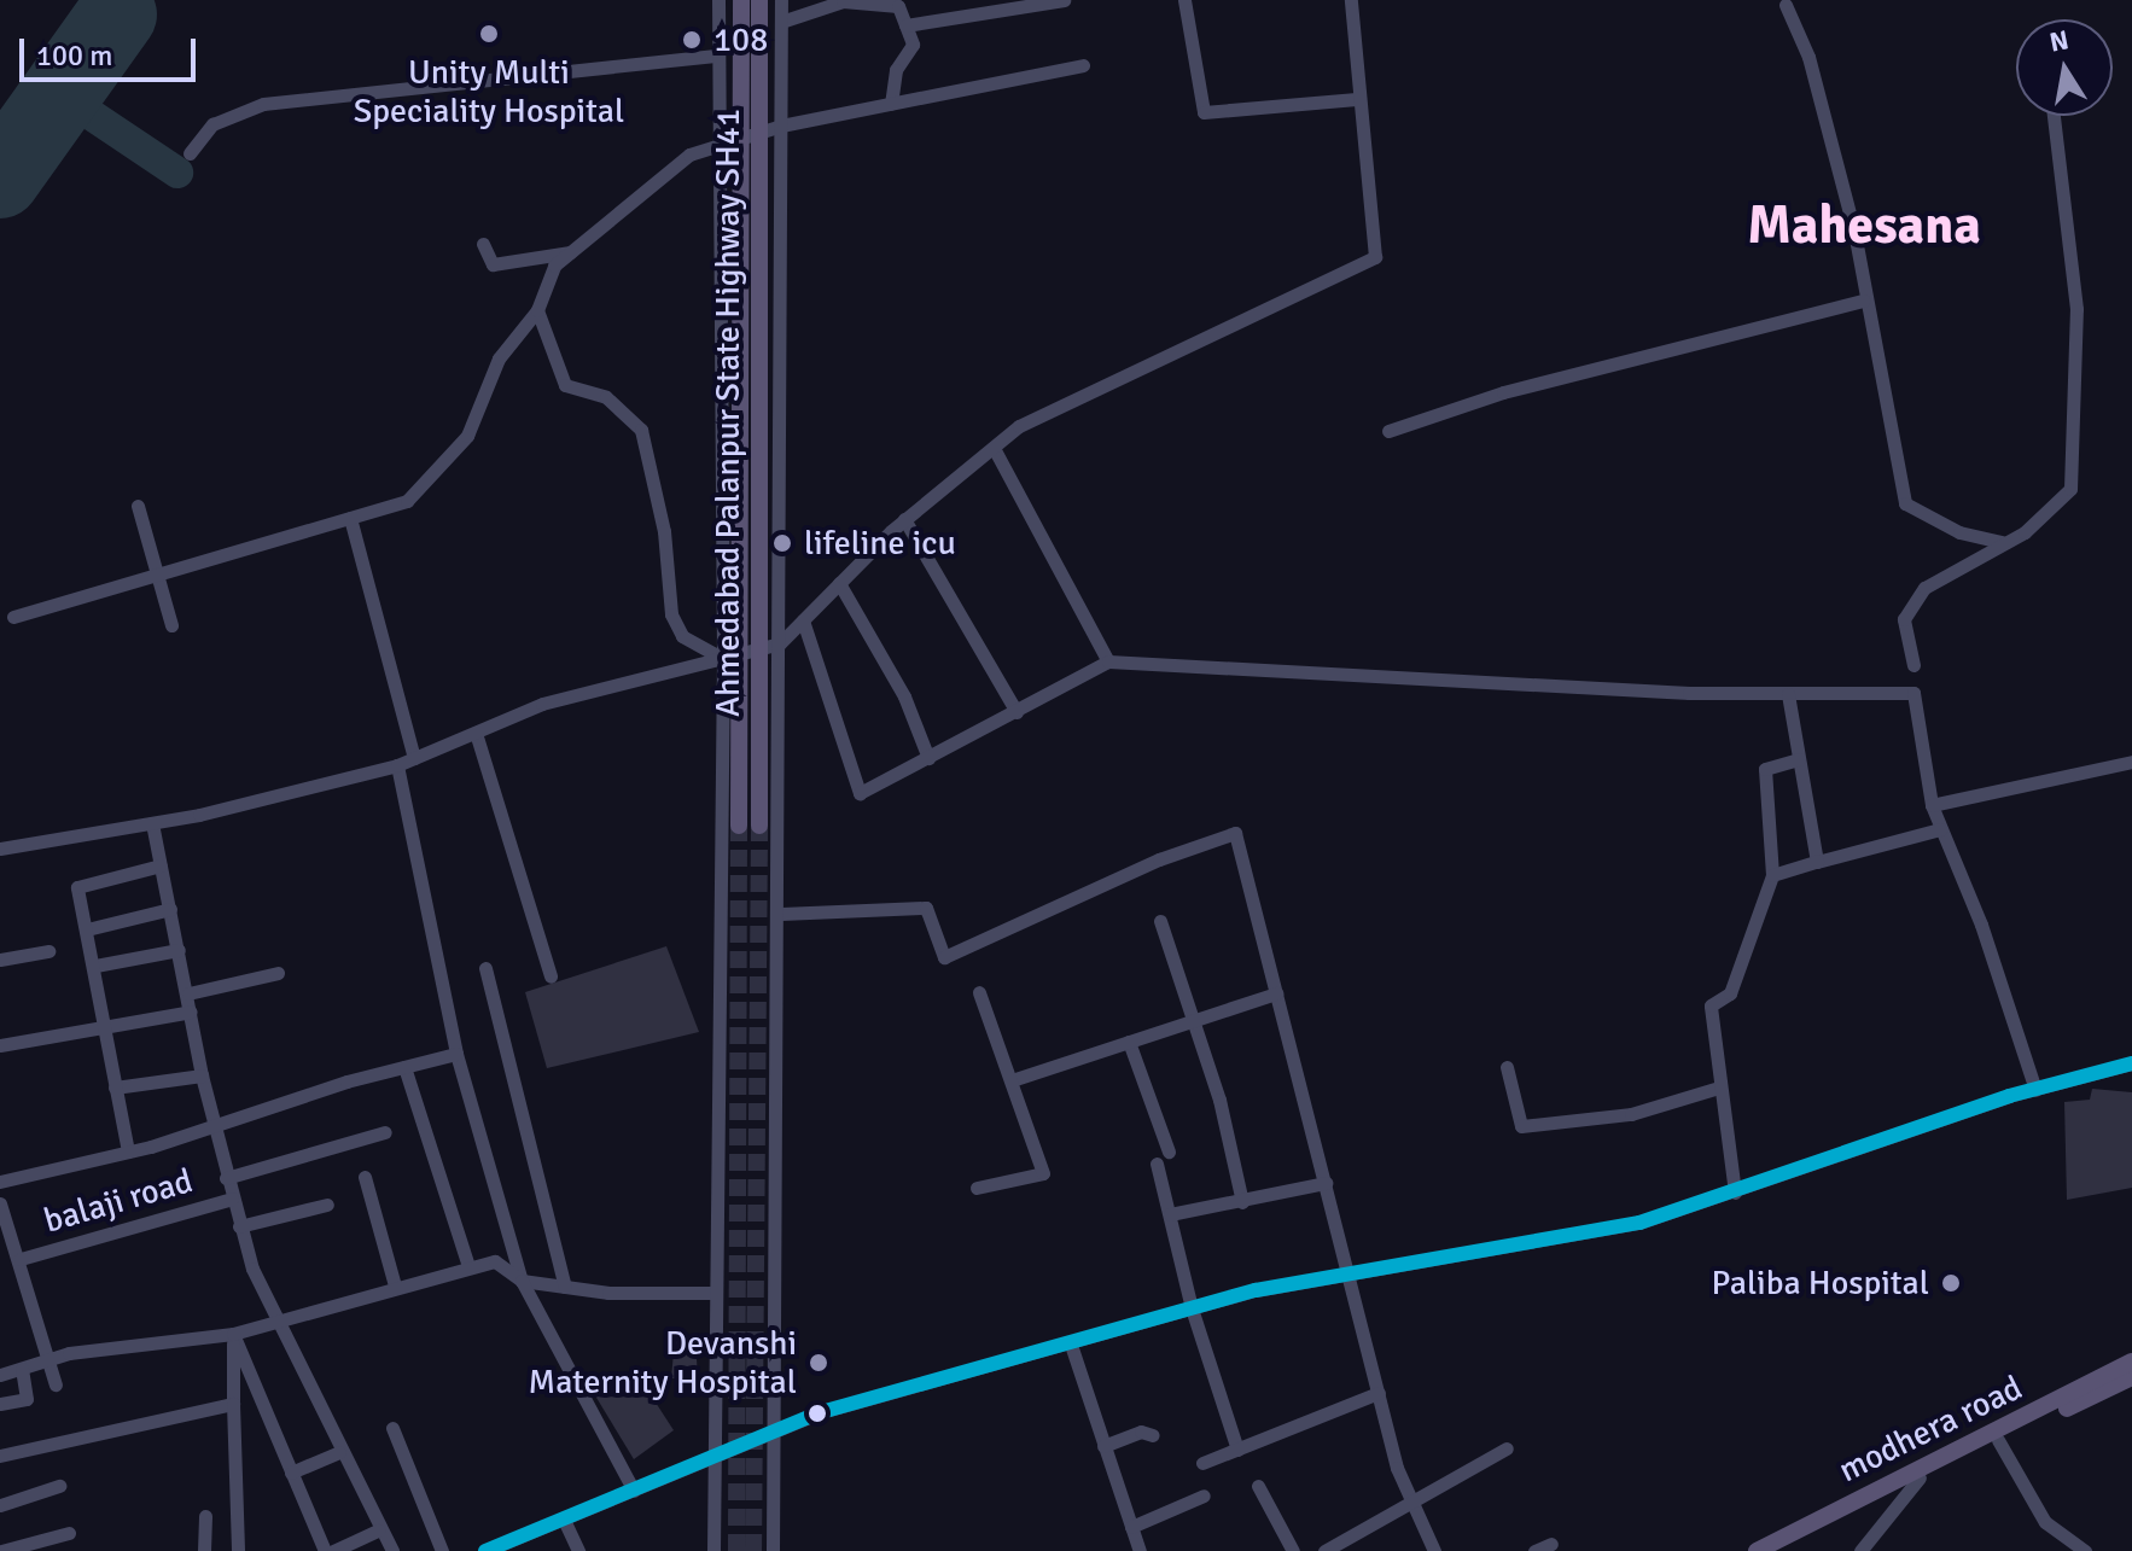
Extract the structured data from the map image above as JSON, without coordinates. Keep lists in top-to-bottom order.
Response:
{
  "streets": {
    "main road": ["Ahmedabad Palanpur State Highway SH41", "modhera road"],
    "street": ["balaji road"]
  },
  "districts": ["Mahesana"],
  "places": [
    "Unity Multi Speciality Hospital",
    "108",
    "lifeline icu",
    "Paliba Hospital",
    "Devanshi Maternity Hospital"
  ],
  "scale_bar": "100 m",
  "north": "top"
}
